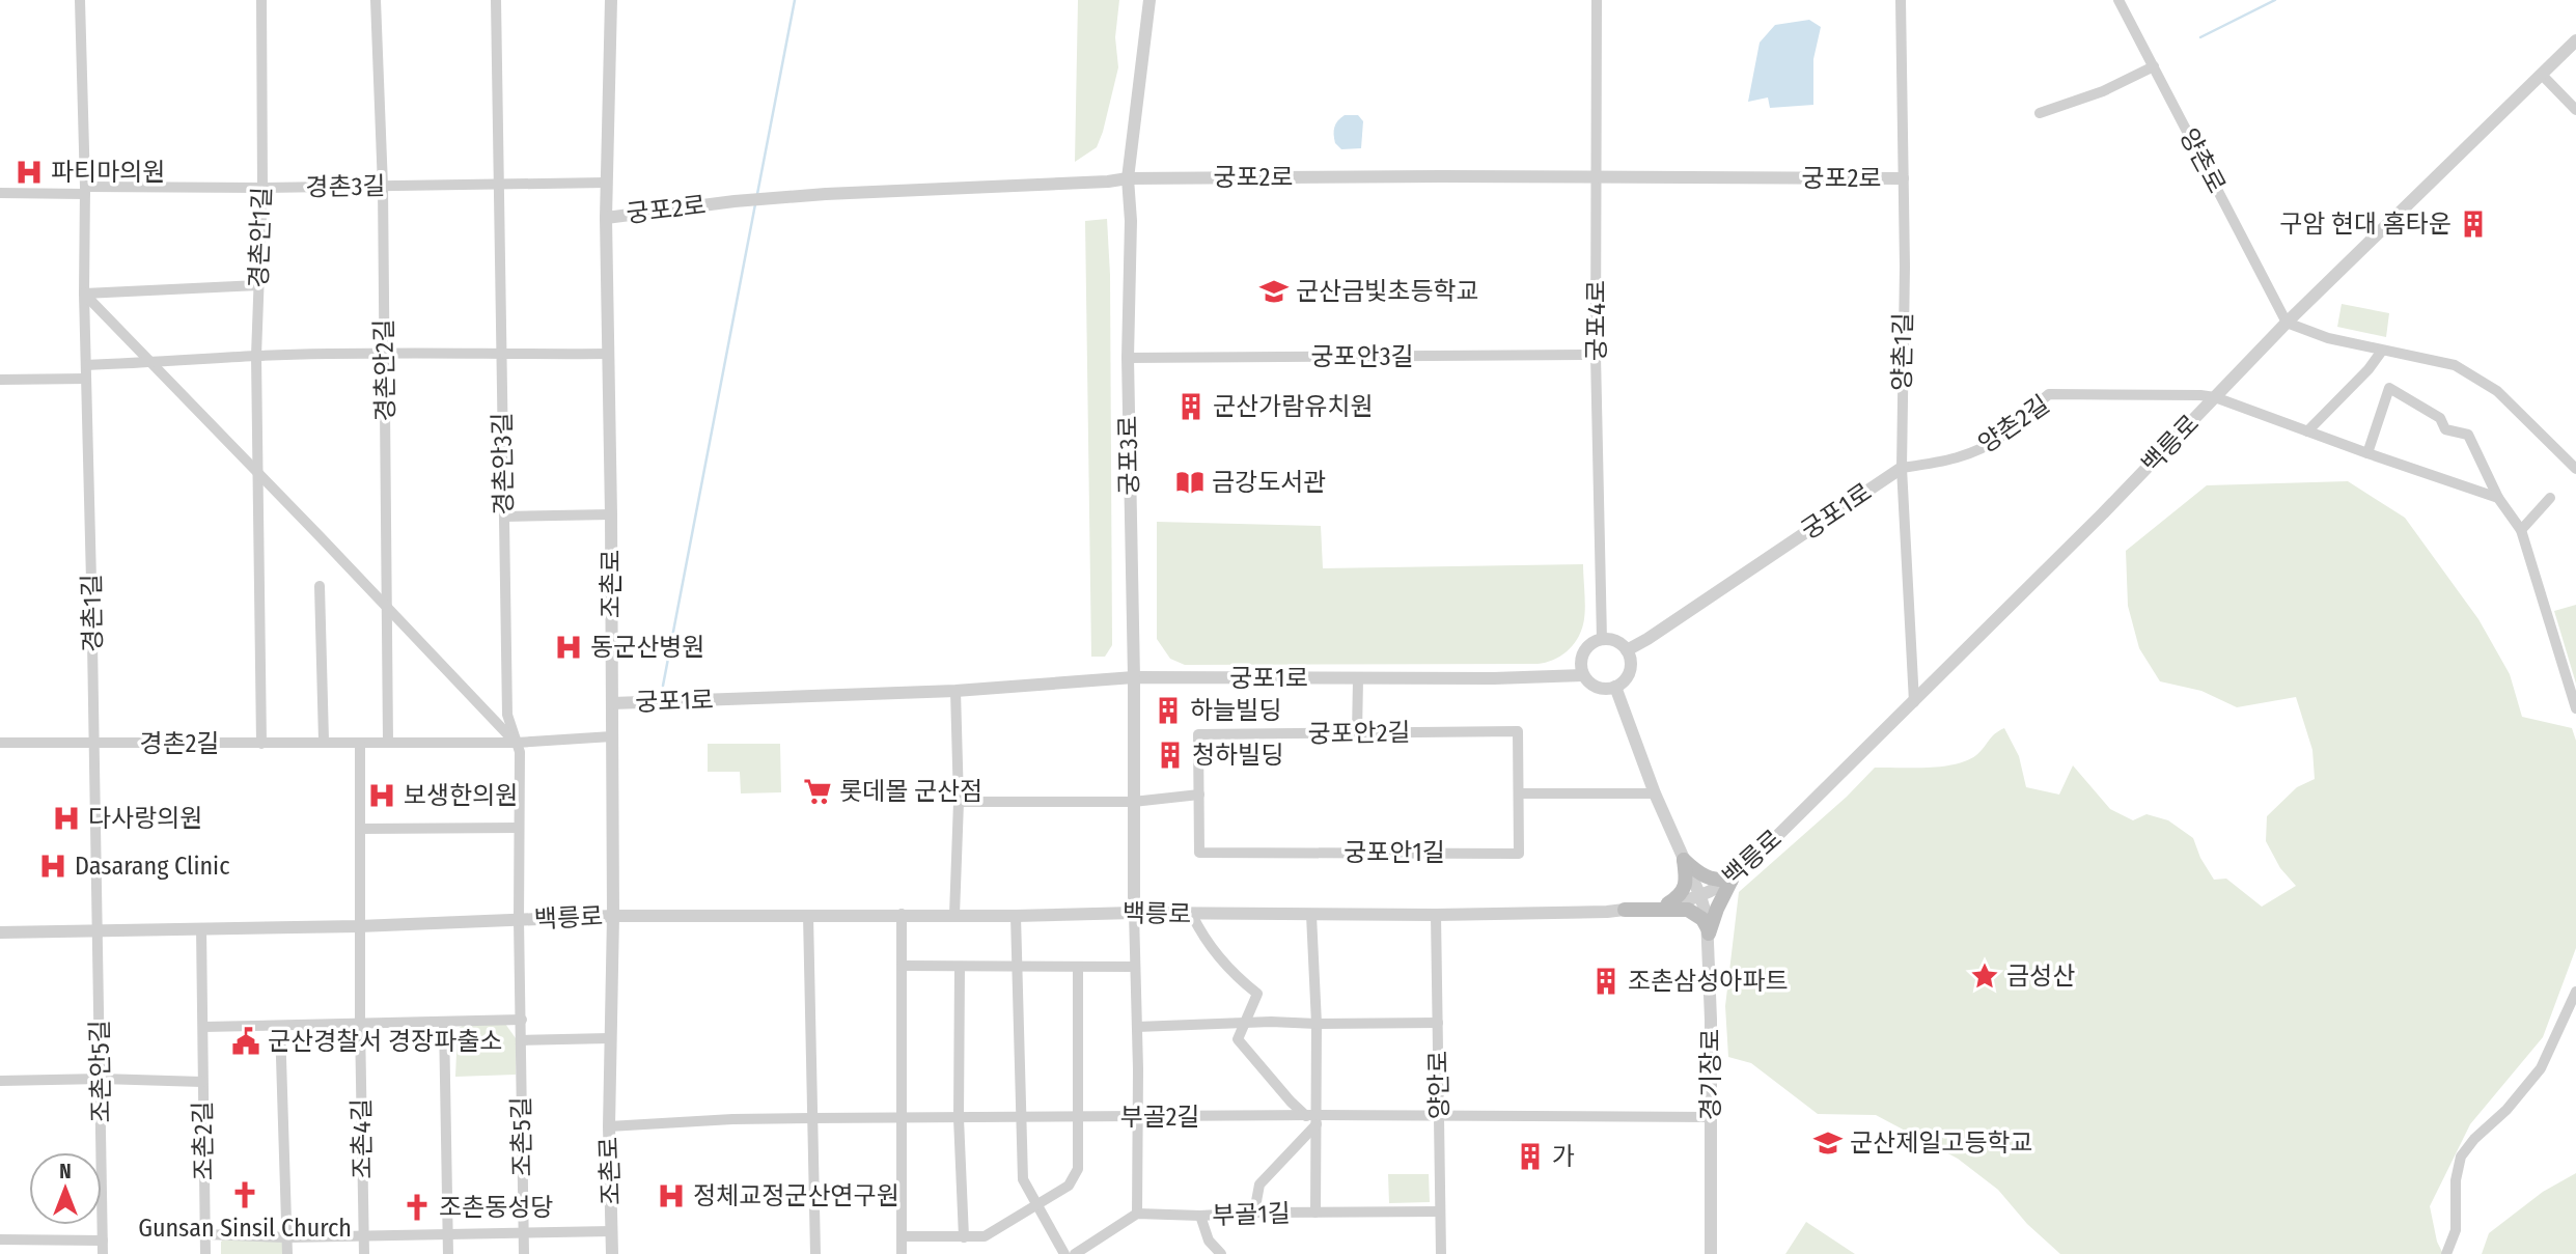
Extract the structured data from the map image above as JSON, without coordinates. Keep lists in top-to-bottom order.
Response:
{
  "streets": {
    "street": [
      "양촌로",
      "궁포2로",
      "경촌3길",
      "경촌안1길",
      "궁포4로",
      "양촌1길",
      "궁포안3길",
      "경촌안2길",
      "양촌2길",
      "백릉로",
      "궁포3로",
      "경촌안3길",
      "궁포1로",
      "조촌로",
      "경촌1길",
      "궁포안2길",
      "경촌2길",
      "궁포안1길",
      "조촌안5길",
      "경기장로",
      "양안로",
      "부골2길",
      "조촌5길",
      "조촌4길",
      "조촌2길",
      "부골1길"
    ]
  },
  "crossings": [
    ["양촌로", "백릉로"],
    ["궁포2로", "궁포4로"],
    ["궁포2로", "양촌1길"],
    ["궁포2로", "궁포3로"],
    ["궁포2로", "조촌로"],
    ["경촌3길", "경촌안1길"],
    ["경촌3길", "경촌안2길"],
    ["경촌3길", "경촌안3길"],
    ["경촌3길", "조촌로"],
    ["경촌3길", "경촌1길"],
    ["경촌안1길", "경촌2길"],
    ["궁포4로", "궁포안3길"],
    ["궁포4로", "궁포1로"],
    ["양촌1길", "양촌2길"],
    ["양촌1길", "백릉로"],
    ["양촌1길", "궁포1로"],
    ["궁포안3길", "궁포3로"],
    ["경촌안2길", "경촌2길"],
    ["양촌2길", "백릉로"],
    ["양촌2길", "궁포1로"],
    ["백릉로", "궁포3로"],
    ["백릉로", "조촌로"],
    ["백릉로", "경촌1길"],
    ["백릉로", "조촌안5길"],
    ["백릉로", "경기장로"],
    ["백릉로", "양안로"],
    ["백릉로", "조촌5길"],
    ["백릉로", "조촌4길"],
    ["백릉로", "조촌2길"],
    ["궁포3로", "궁포1로"],
    ["경촌안3길", "경촌2길"],
    ["궁포1로", "조촌로"],
    ["조촌로", "경촌2길"],
    ["조촌로", "부골2길"],
    ["경촌1길", "경촌2길"],
    ["경촌1길", "조촌안5길"],
    ["궁포안2길", "궁포안1길"],
    ["경기장로", "부골2길"],
    ["양안로", "부골2길"],
    ["양안로", "부골1길"]
  ],
  "places": {
    "hospital": [
      "파티마의원",
      "동군산병원",
      "보생한의원",
      "다사랑의원",
      "Dasarang Clinic",
      "정체교정군산연구원"
    ],
    "building": [
      "구암 현대 홈타운",
      "군산가람유치원",
      "하늘빌딩",
      "청하빌딩",
      "조촌삼성아파트",
      "가"
    ],
    "school or university": ["군산금빛초등학교", "군산제일고등학교"],
    "library": ["금강도서관"],
    "supermarket": ["롯데몰 군산점"],
    "place": ["금성산"],
    "public building": ["군산경찰서 경장파출소"],
    "church": ["Gunsan Sinsil Church", "조촌동성당"]
  },
  "north": "top"
}
